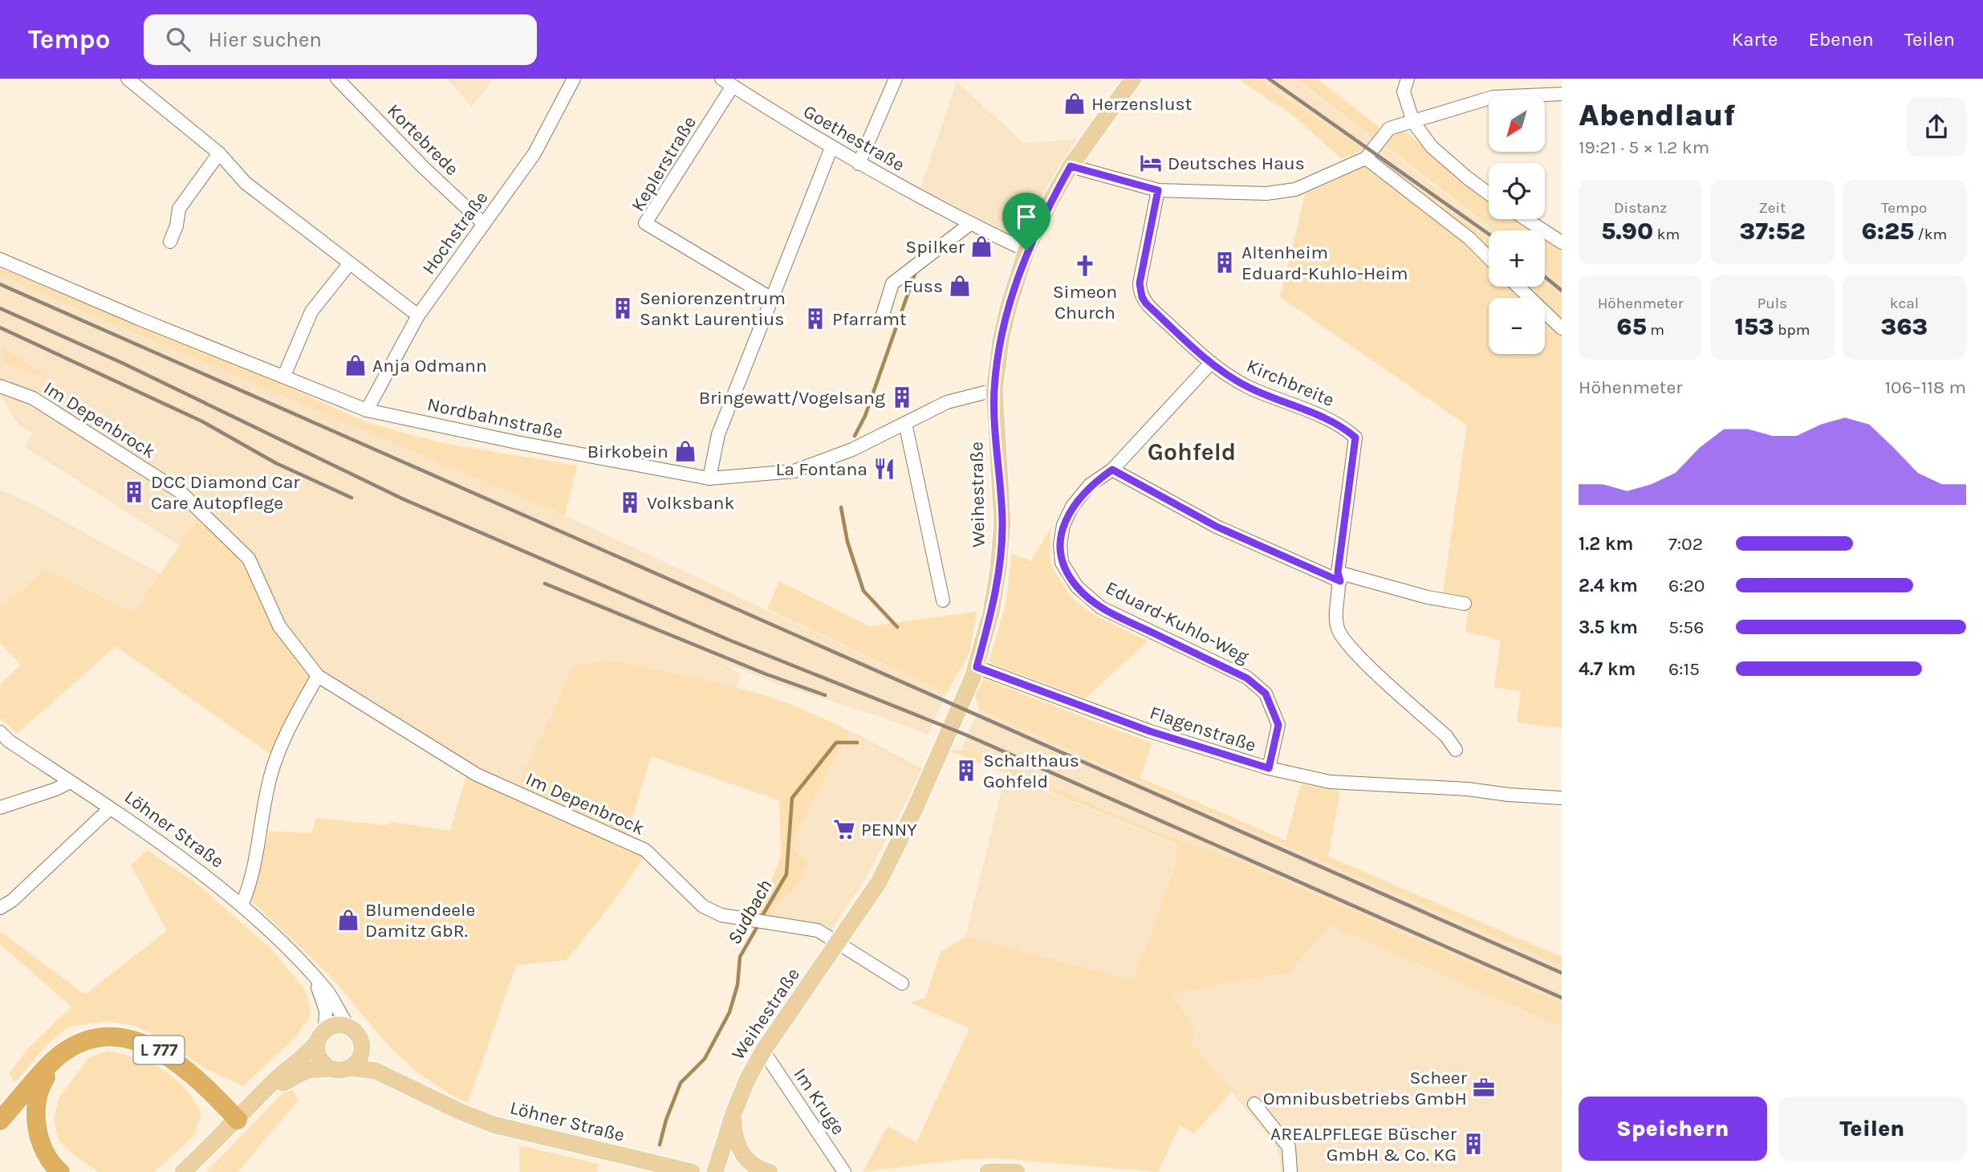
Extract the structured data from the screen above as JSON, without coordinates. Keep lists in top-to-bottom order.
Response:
{
  "streets": {
    "highway": ["L 777"],
    "main road": ["Weihestraße", "Löhner Straße"],
    "street": [
      "Goethestraße",
      "Kortebrede",
      "Keplerstraße",
      "Hochstraße",
      "Kirchbreite",
      "Nordbahnstraße",
      "Im Depenbrock",
      "Eduard-Kuhlo-Weg",
      "Flagenstraße",
      "Im Kruge"
    ]
  },
  "crossings": [
    ["Goethestraße", "Keplerstraße"],
    ["Goethestraße", "Weihestraße"],
    ["Kortebrede", "Hochstraße"],
    ["Hochstraße", "Nordbahnstraße"],
    ["Kirchbreite", "Eduard-Kuhlo-Weg"],
    ["Nordbahnstraße", "Weihestraße"],
    ["Im Depenbrock", "Weihestraße"],
    ["Weihestraße", "Flagenstraße"],
    ["Weihestraße", "Im Kruge"],
    ["Eduard-Kuhlo-Weg", "Flagenstraße"]
  ],
  "districts": ["Gohfeld"],
  "water": ["Sudbach"],
  "places": {
    "shop": [
      "Herzenslust",
      "Spilker",
      "Fuss",
      "Anja Odmann",
      "Birkobein",
      "Blumendeele Damitz GbR."
    ],
    "hotel": ["Deutsches Haus"],
    "building": [
      "Altenheim Eduard-Kuhlo-Heim",
      "Seniorenzentrum Sankt Laurentius",
      "Pfarramt",
      "Bringewatt/Vogelsang",
      "DCC Diamond Car Care Autopflege",
      "Volksbank",
      "Schalthaus Gohfeld",
      "AREALPFLEGE Büscher GmbH & Co. KG"
    ],
    "church": ["Simeon Church"],
    "restaurant": ["La Fontana"],
    "supermarket": ["PENNY"],
    "office": ["Scheer Omnibusbetriebs GmbH"]
  },
  "north": "bottom left",
  "page": {
    "header": "Tempo",
    "search": "Hier suchen",
    "nav": ["Karte", "Ebenen", "Teilen"],
    "heading": ["Abendlauf", "19:21 · 5 × 1.2 km"],
    "map_buttons": ["+", "−"],
    "stats": [
      ["Distanz", "5.90 km"],
      ["Zeit", "37:52"],
      ["Tempo", "6:25 /km"],
      ["Höhenmeter", "65 m"],
      ["Puls", "153 bpm"],
      ["kcal", "363"]
    ],
    "chart": ["Höhenmeter", "106–118 m"],
    "list": [
      {
        "name": "1.2 km",
        "note": "7:02"
      },
      {
        "name": "2.4 km",
        "note": "6:20"
      },
      {
        "name": "3.5 km",
        "note": "5:56"
      },
      {
        "name": "4.7 km",
        "note": "6:15"
      }
    ],
    "buttons": ["Speichern", "Teilen"]
  }
}
